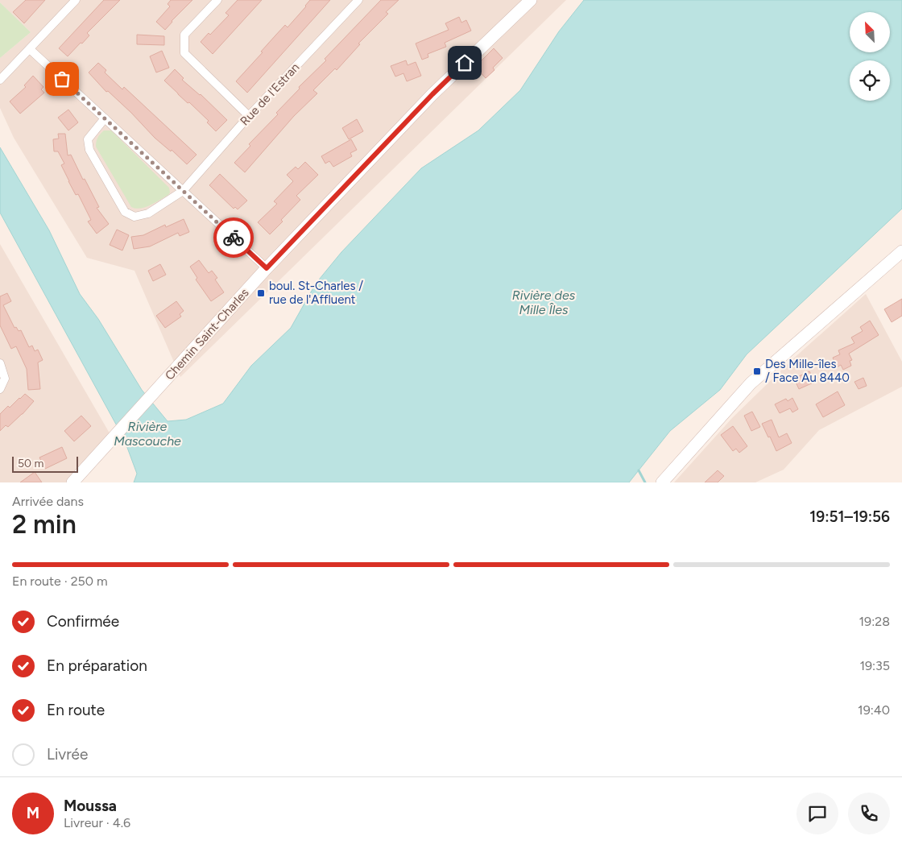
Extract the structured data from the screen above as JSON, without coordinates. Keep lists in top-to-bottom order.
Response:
{
  "streets": {
    "main road": ["Chemin Saint-Charles"],
    "street": ["Rue de l'Estran"]
  },
  "water": ["Rivière des Mille Îles", "Rivière Mascouche"],
  "places": {
    "transit": ["boul. St-Charles / rue de l'Affluent", "Des Mille-îles / Face Au 8440"]
  },
  "scale_bar": "50 m",
  "north": "top left",
  "page": {
    "scale": "50 m",
    "heading": ["2 min", "Arrivée dans", "19:51–19:56"],
    "panel": ["Moussa", "Livreur · 4.6"],
    "bar": "En route · 250 m",
    "list": [
      ["Confirmée", "19:28"],
      ["En préparation", "19:35"],
      ["En route", "19:40"],
      "Livrée"
    ],
    "round": "M"
  }
}
